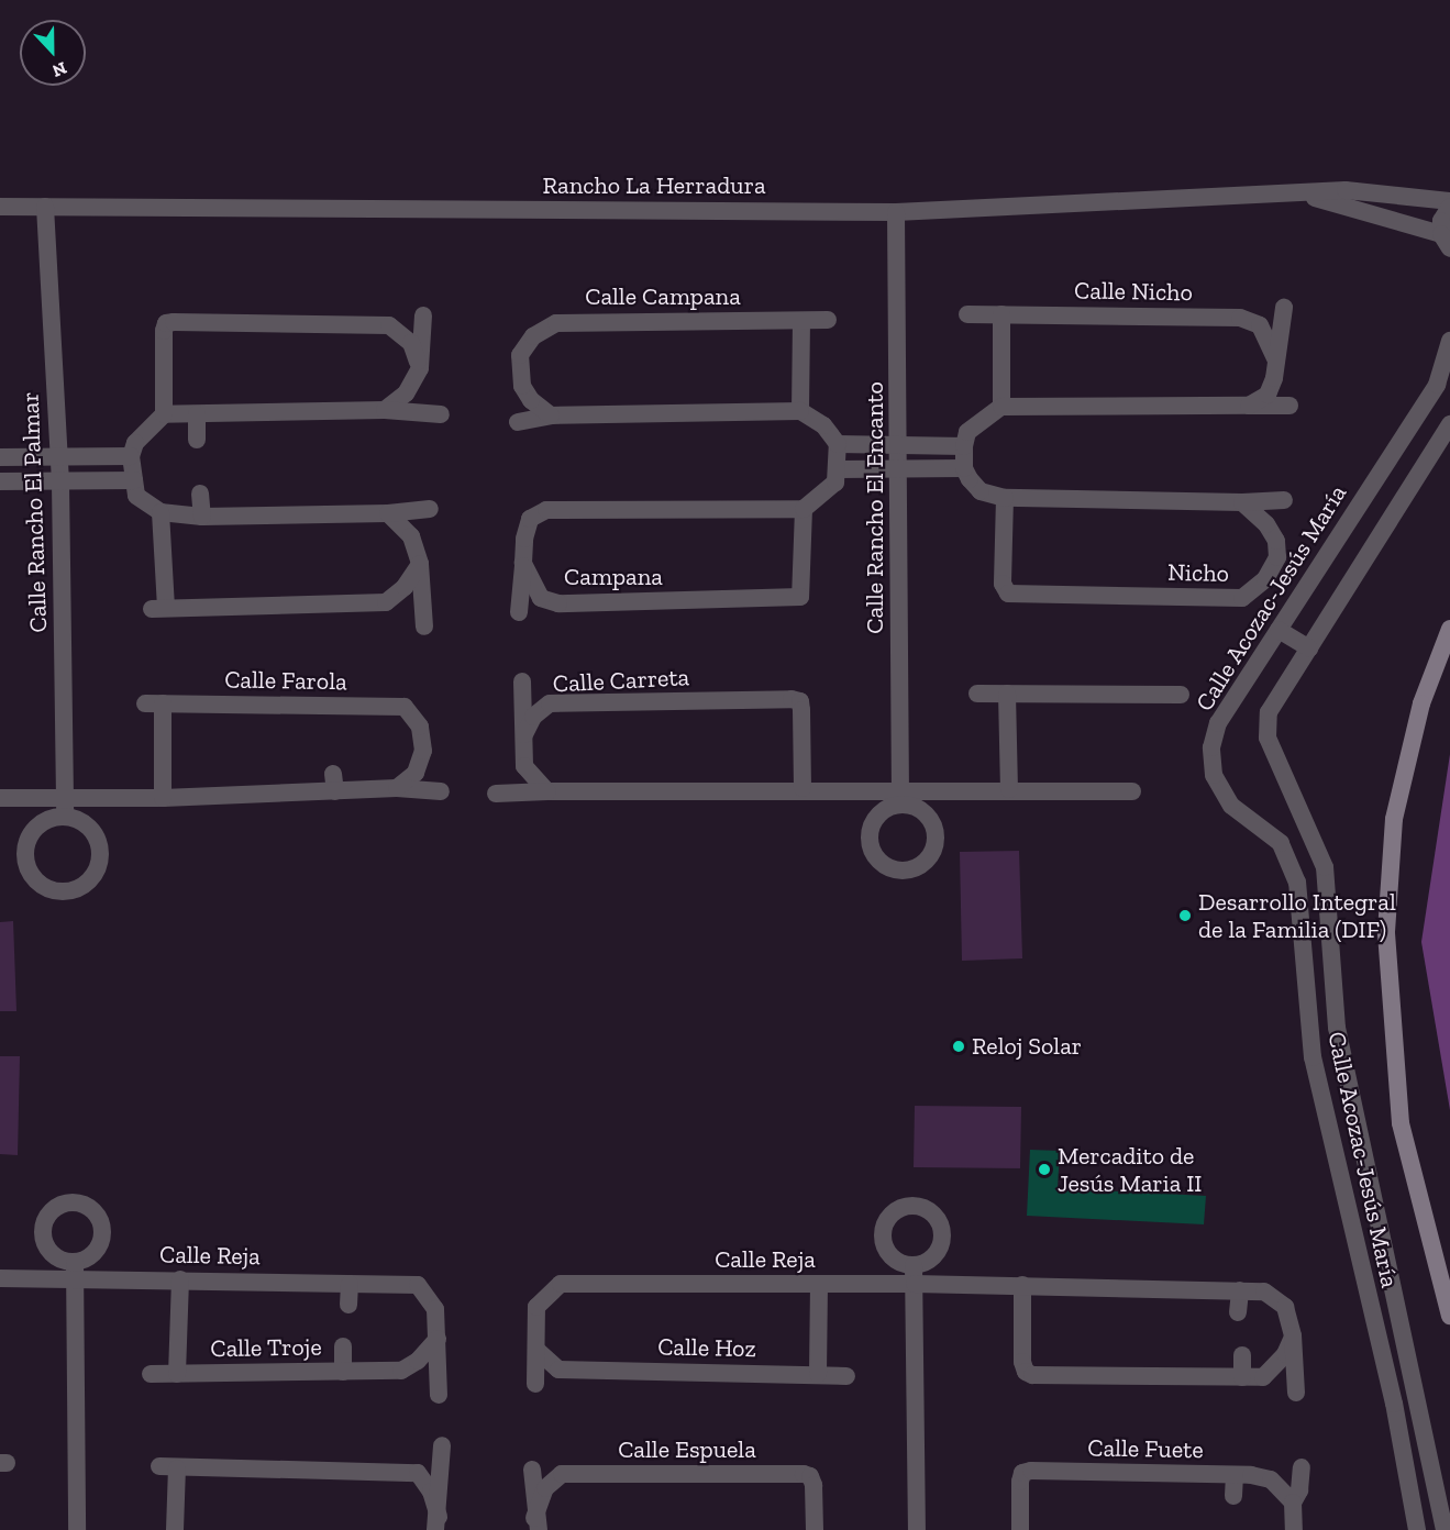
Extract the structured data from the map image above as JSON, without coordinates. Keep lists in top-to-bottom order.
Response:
{
  "streets": {
    "street": [
      "Rancho La Herradura",
      "Calle Nicho",
      "Calle Campana",
      "Calle Rancho El Encanto",
      "Calle Rancho El Palmar",
      "Nicho",
      "Campana",
      "Calle Acozac-Jesús María",
      "Calle Farola",
      "Calle Carreta",
      "Calle Reja",
      "Calle Troje",
      "Calle Hoz",
      "Calle Fuete",
      "Calle Espuela"
    ]
  },
  "crossings": [
    ["Rancho La Herradura", "Calle Rancho El Encanto"],
    ["Rancho La Herradura", "Calle Rancho El Palmar"],
    ["Calle Reja", "Calle Troje"],
    ["Calle Reja", "Calle Hoz"]
  ],
  "places": ["Desarrollo Integral de la Familia (DIF)", "Reloj Solar", "Mercadito de Jesús Maria II"],
  "north": "bottom"
}
